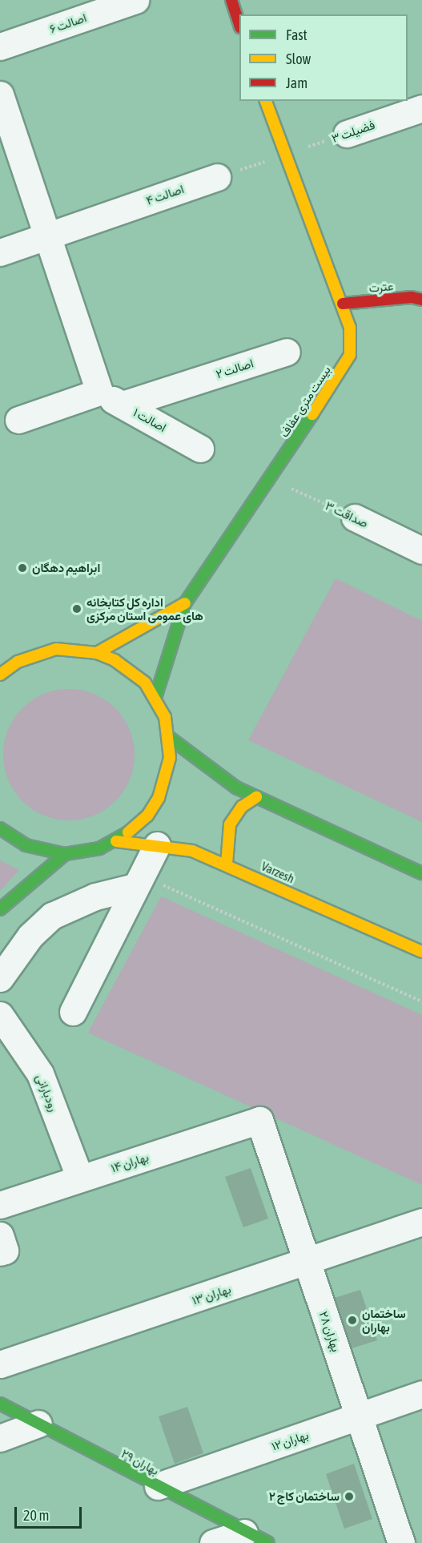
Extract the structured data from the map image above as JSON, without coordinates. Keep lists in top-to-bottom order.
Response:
{
  "streets": {
    "main road": [
      "عترت",
      "بیست متری عفاف",
      "Varzesh",
      "بهاران ۲۹"
    ],
    "street": [
      "اصالت ۶",
      "فضیلت ۳",
      "اصالت ۴",
      "اصالت ۲",
      "اصالت ۱",
      "صداقت ۳",
      "رودبارانی",
      "بهاران ۱۴",
      "بهاران ۱۳",
      "بهاران ۲۸",
      "بهاران ۱۲"
    ]
  },
  "crossings": [
    ["فضیلت ۳", "بیست متری عفاف"],
    ["عترت", "بیست متری عفاف"],
    ["اصالت ۲", "اصالت ۱"],
    ["بیست متری عفاف", "صداقت ۳"],
    ["رودبارانی", "بهاران ۱۴"],
    ["بهاران ۱۴", "بهاران ۲۸"],
    ["بهاران ۱۳", "بهاران ۲۸"],
    ["بهاران ۲۸", "بهاران ۱۲"],
    ["بهاران ۱۲", "بهاران ۲۹"]
  ],
  "places": [
    "ابراهیم دهگان",
    "اداره کل کتابخانه های عمومی استان مرکزی",
    "ساختمان بهاران",
    "ساختمان کاج ۲"
  ],
  "legend": ["Fast", "Slow", "Jam"],
  "scale_bar": "20 m"
}
